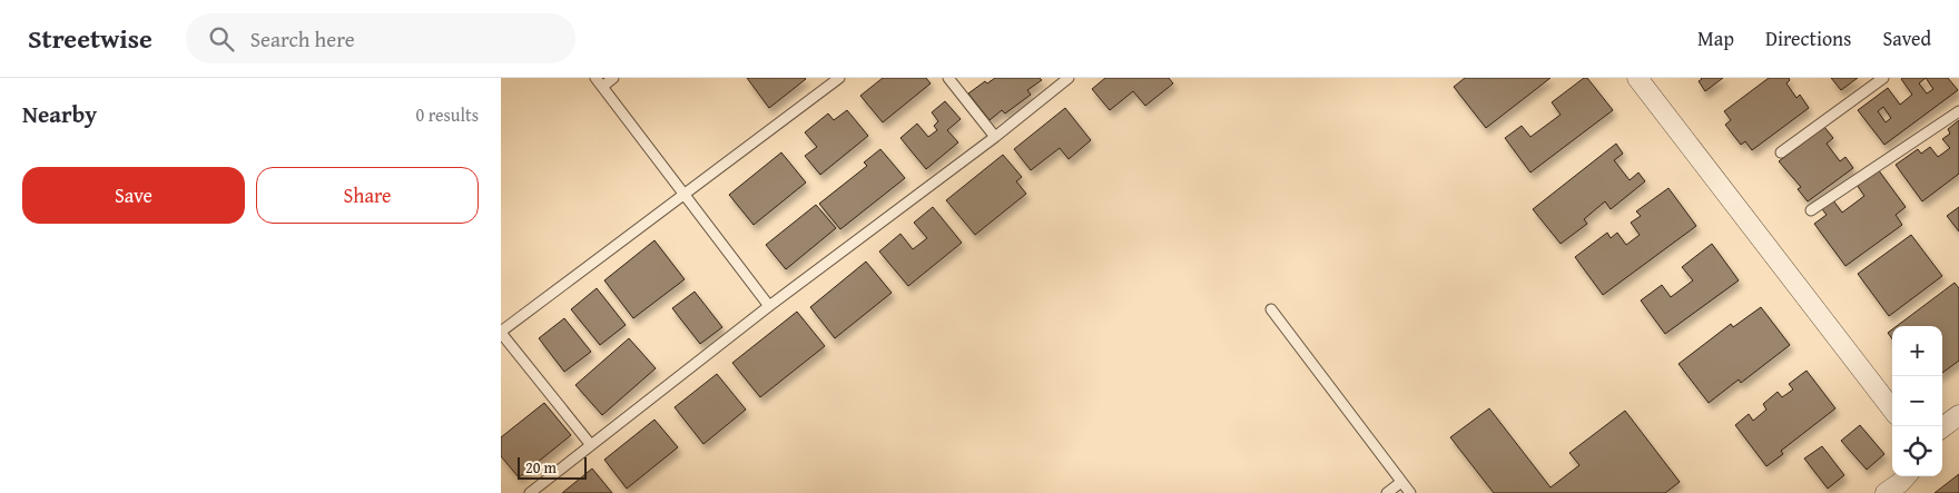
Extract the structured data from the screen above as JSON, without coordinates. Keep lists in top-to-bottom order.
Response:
{
  "scale_bar": "20 m",
  "page": {
    "header": "Streetwise",
    "search": "Search here",
    "nav": ["Map", "Directions", "Saved"],
    "heading": ["Nearby", "0 results"],
    "buttons": ["Save", "Share"],
    "map_buttons": ["+", "−"],
    "scale": "20 m"
  }
}
